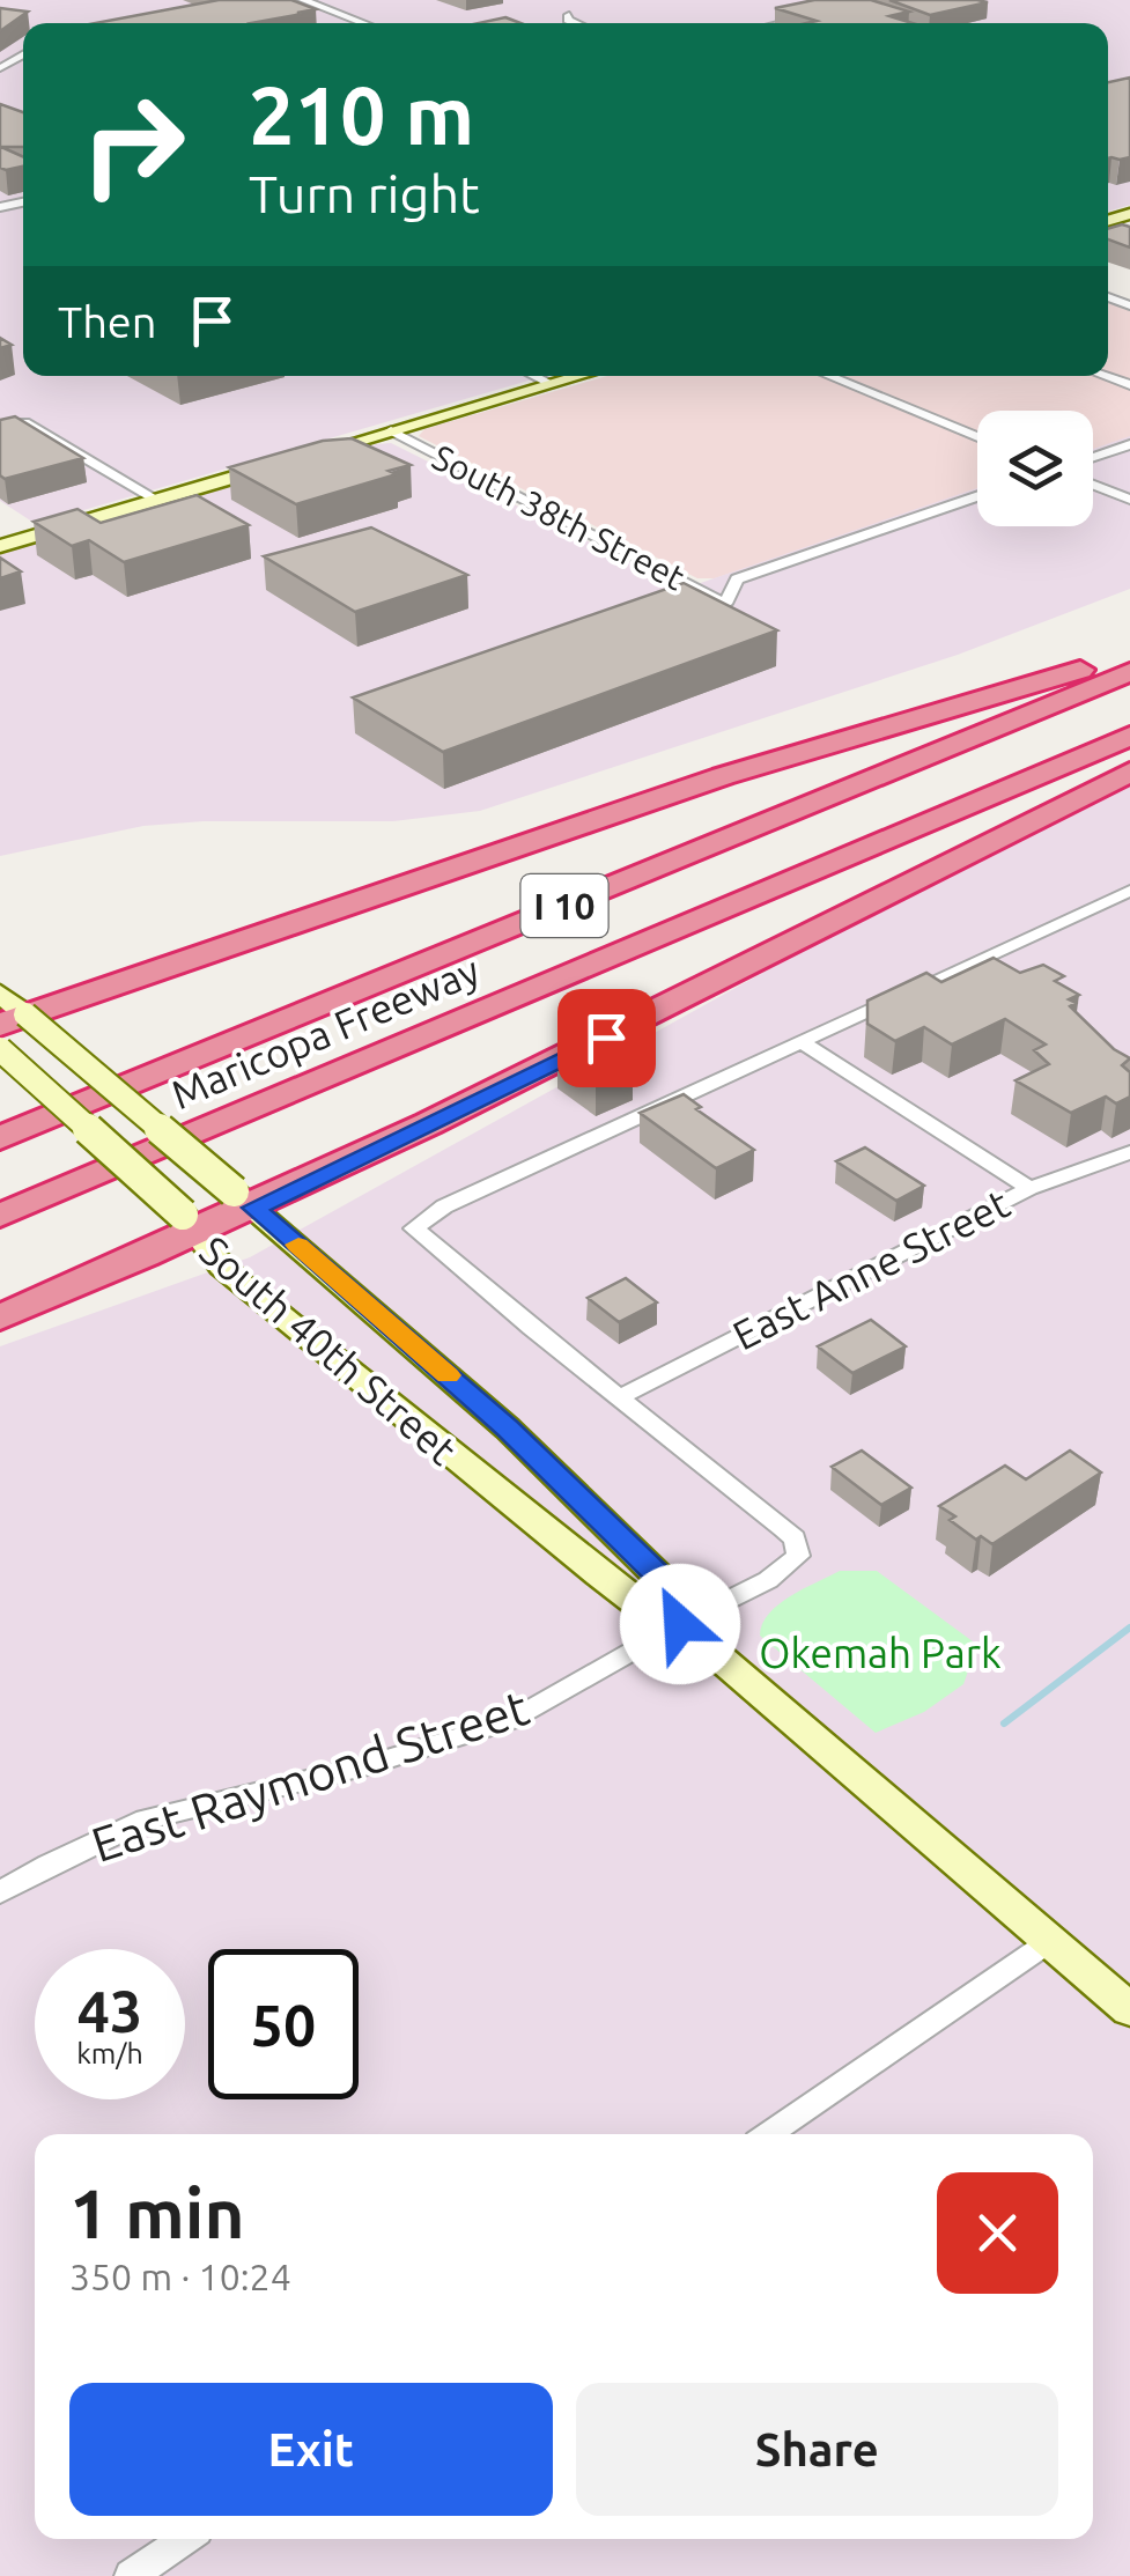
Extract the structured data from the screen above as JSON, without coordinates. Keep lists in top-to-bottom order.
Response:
{
  "streets": {
    "highway": ["I 10", "Maricopa Freeway"],
    "main road": ["South 40th Street"],
    "street": ["South 38th Street", "East Anne Street", "East Raymond Street"]
  },
  "crossings": [
    ["South 40th Street", "East Raymond Street"]
  ],
  "parks": ["Okemah Park"],
  "page": {
    "turn": ["210 m", "Turn right"],
    "then": "Then",
    "speed": "43 km/h",
    "limit": "50",
    "heading": ["1 min", "350 m · 10:24"],
    "buttons": ["Exit", "Share"]
  }
}
